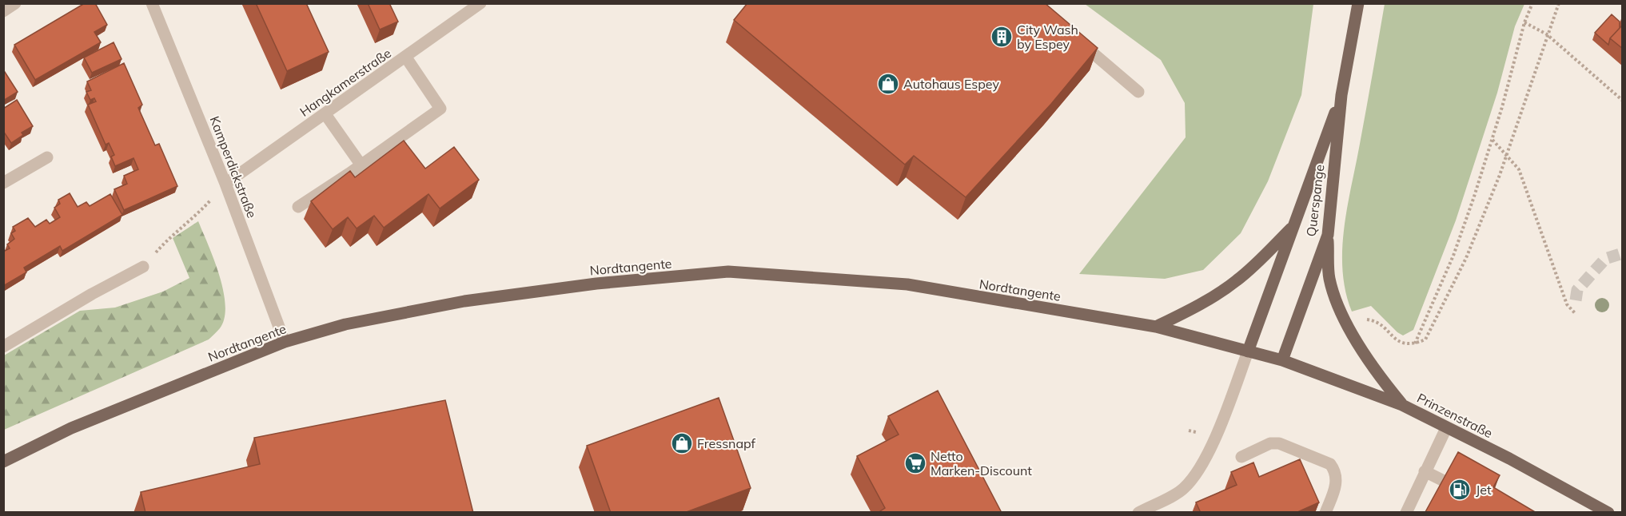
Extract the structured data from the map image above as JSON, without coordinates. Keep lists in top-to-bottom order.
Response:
{
  "streets": {
    "main road": ["Querspange", "Nordtangente", "Prinzenstraße"],
    "street": ["Hangkamerstraße", "Kamperdickstraße"]
  },
  "crossings": [
    ["Hangkamerstraße", "Kamperdickstraße"],
    ["Kamperdickstraße", "Nordtangente"],
    ["Querspange", "Nordtangente"],
    ["Querspange", "Prinzenstraße"],
    ["Nordtangente", "Prinzenstraße"]
  ],
  "places": {
    "building": ["City Wash by Espey"],
    "shop": ["Autohaus Espey", "Fressnapf"],
    "supermarket": ["Netto Marken-Discount"],
    "fuel station": ["Jet"]
  }
}
